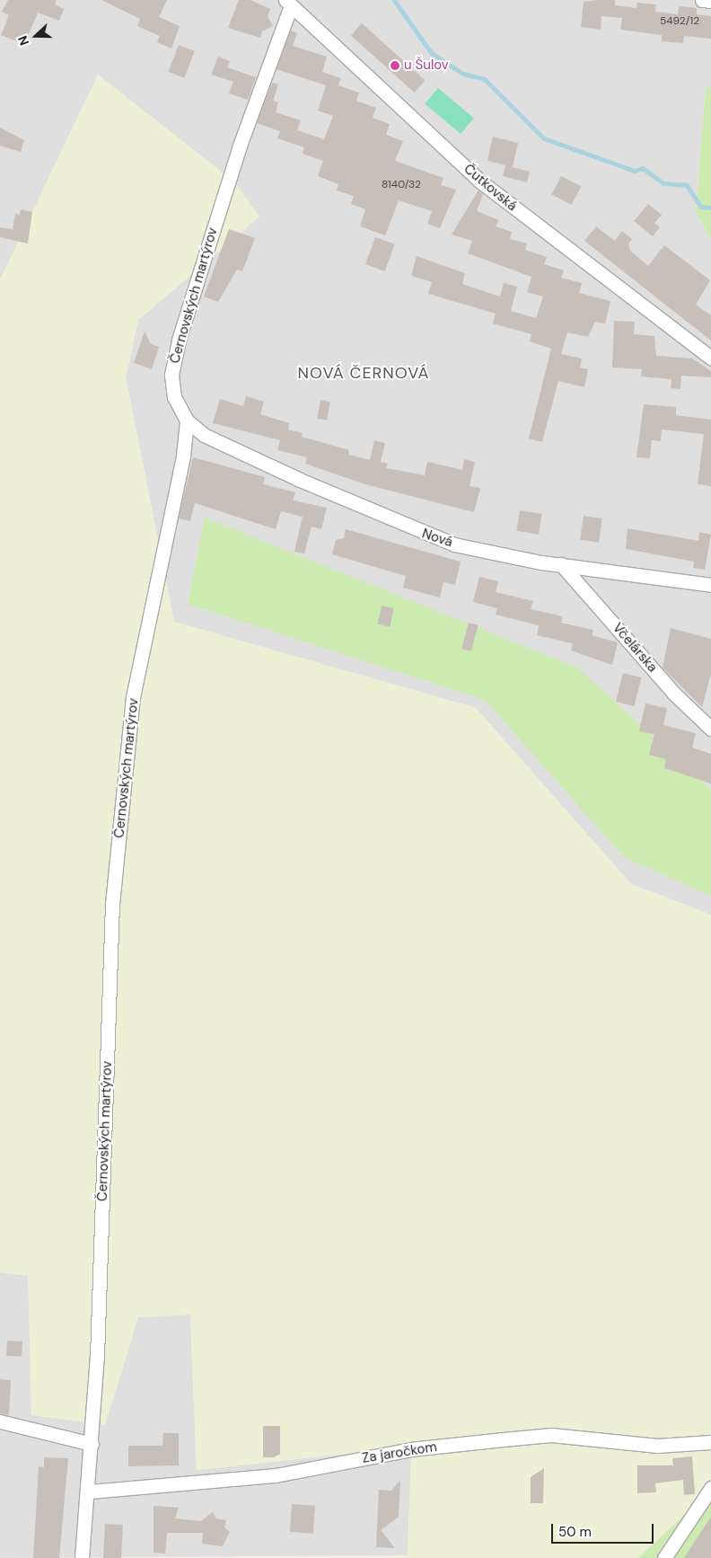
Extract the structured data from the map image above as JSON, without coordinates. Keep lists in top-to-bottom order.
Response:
{
  "streets": {
    "street": [
      "Čutkovská",
      "Černovských martýrov",
      "Nová",
      "Včelárska",
      "Za jaročkom"
    ]
  },
  "crossings": [
    ["Čutkovská", "Černovských martýrov"],
    ["Černovských martýrov", "Nová"],
    ["Černovských martýrov", "Za jaročkom"],
    ["Nová", "Včelárska"]
  ],
  "districts": ["NOVÁ ČERNOVÁ"],
  "places": ["u Šulov"],
  "house_numbers": ["5492/12", "8140/32"],
  "scale_bar": "50 m",
  "north": "left"
}
